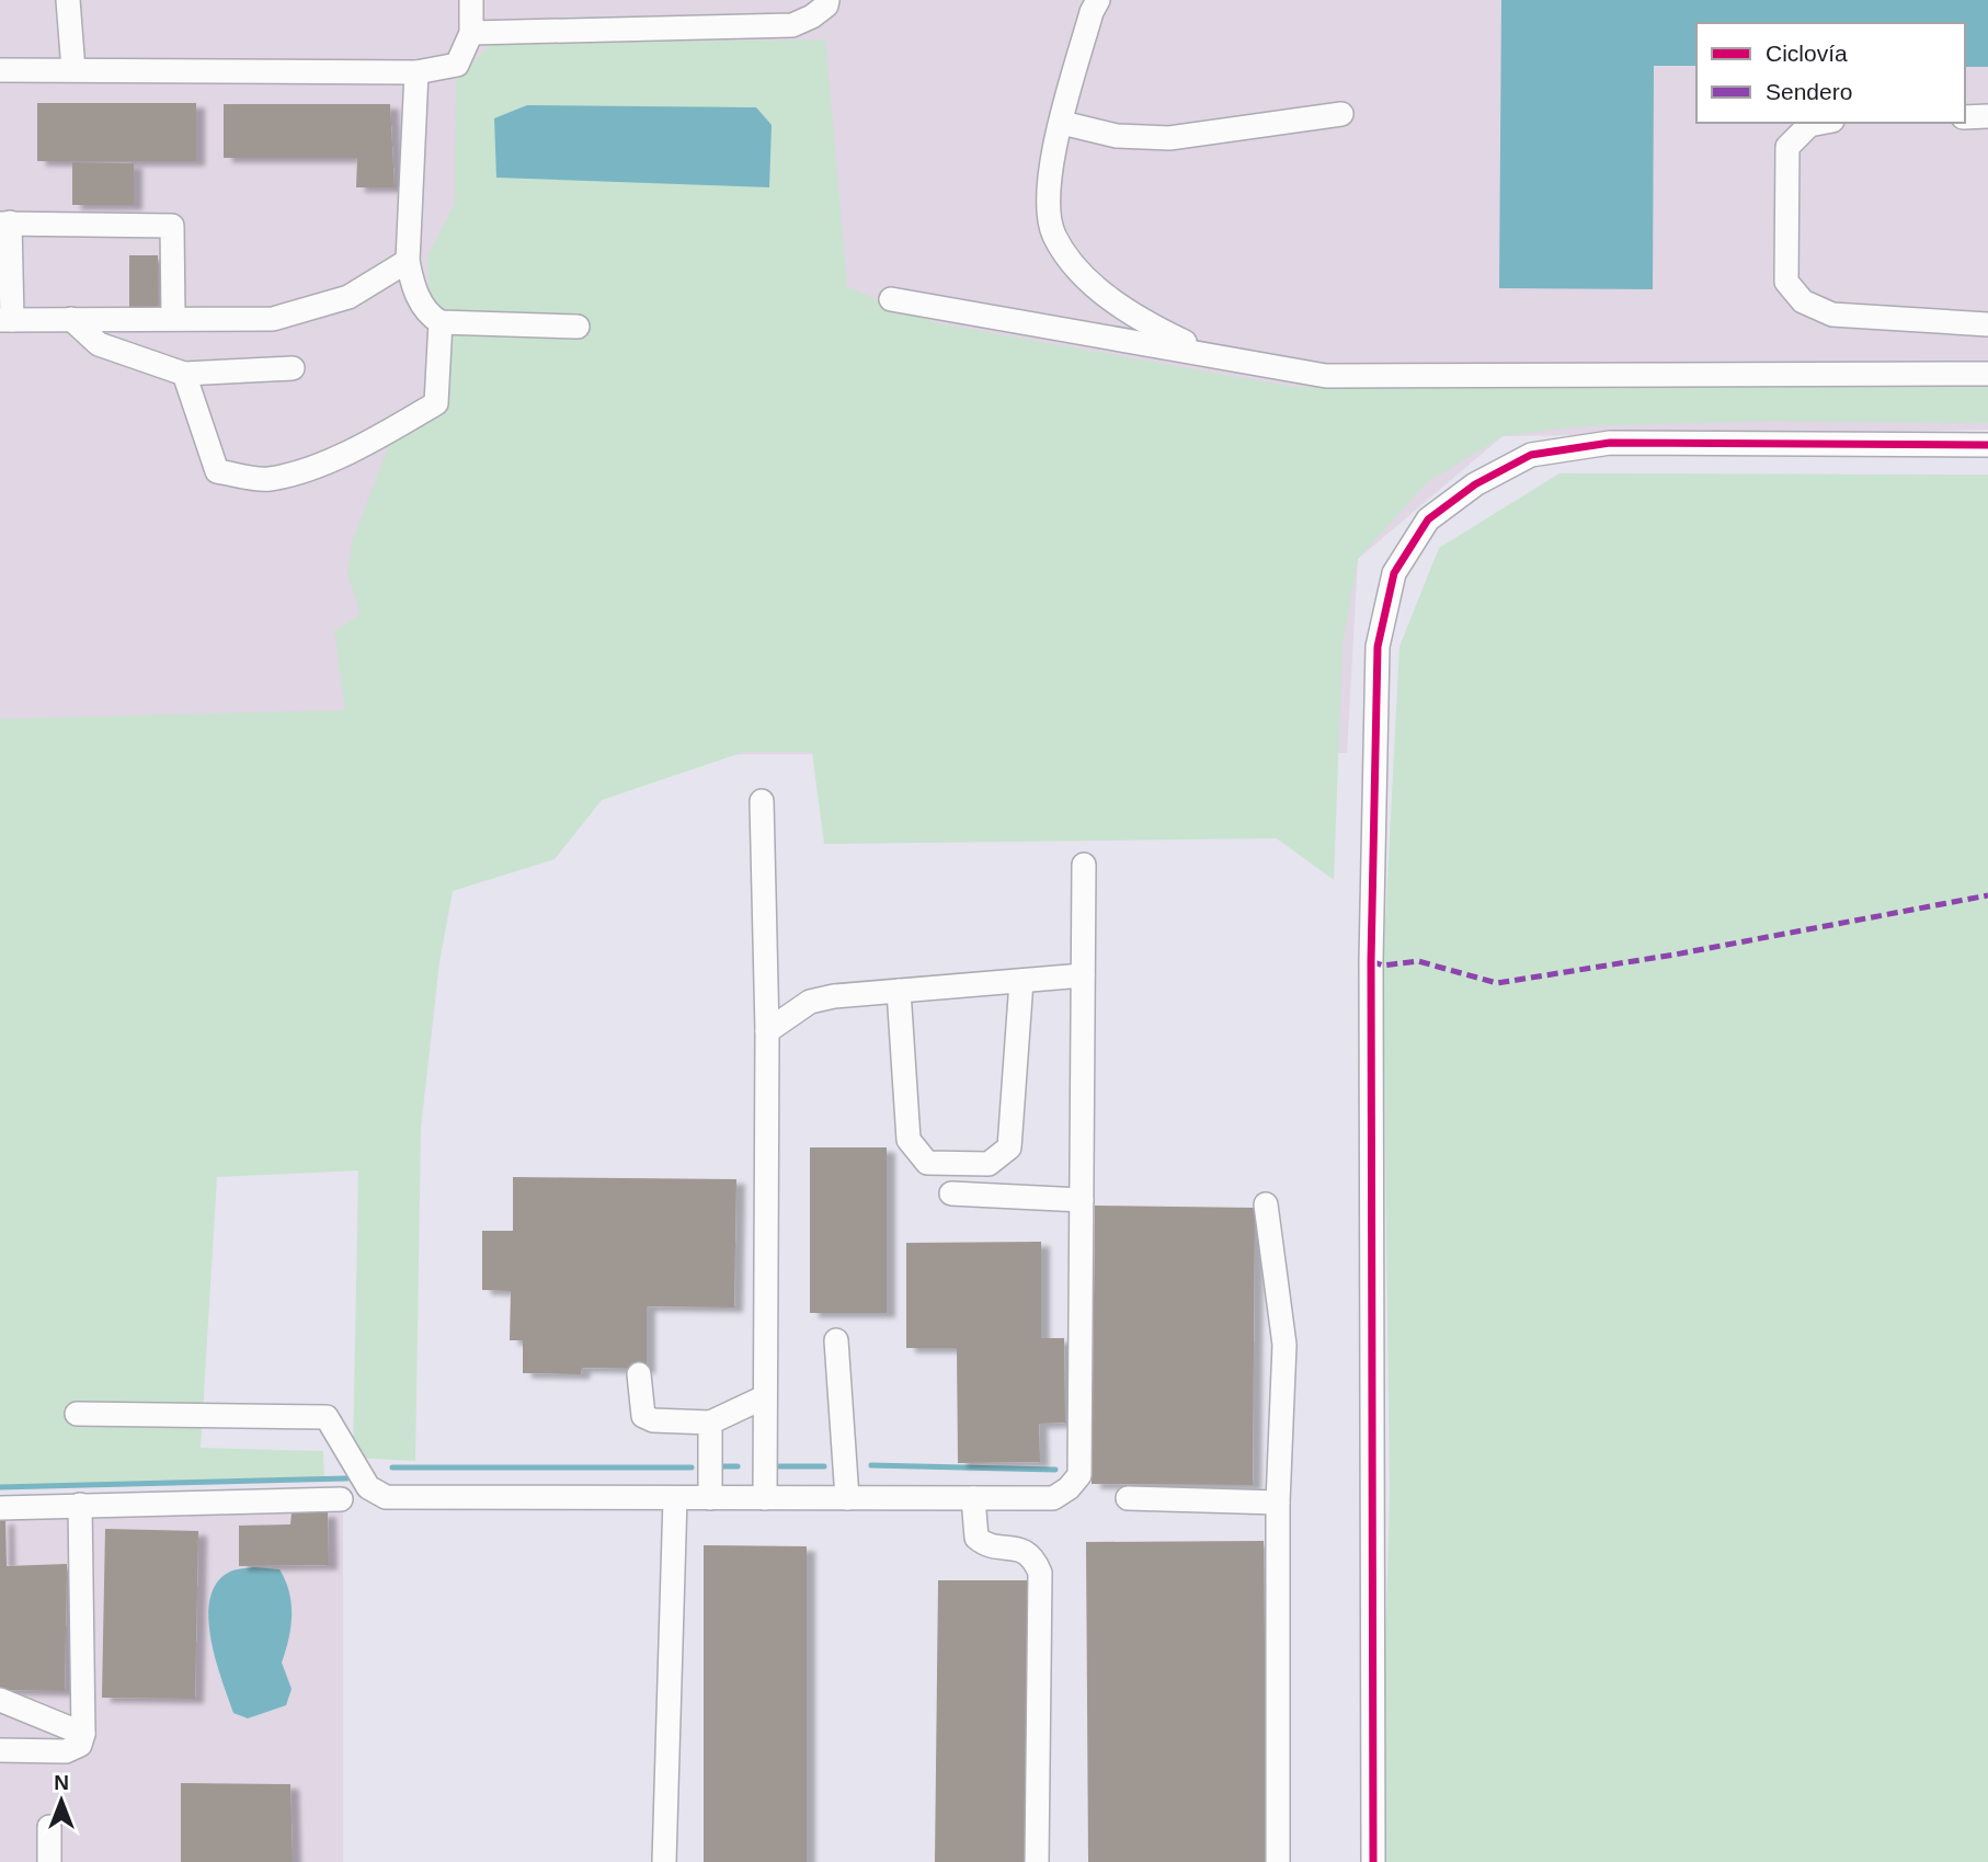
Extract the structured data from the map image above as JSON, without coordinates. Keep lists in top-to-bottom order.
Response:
{
  "legend": ["Ciclovía", "Sendero"],
  "north": "top"
}
